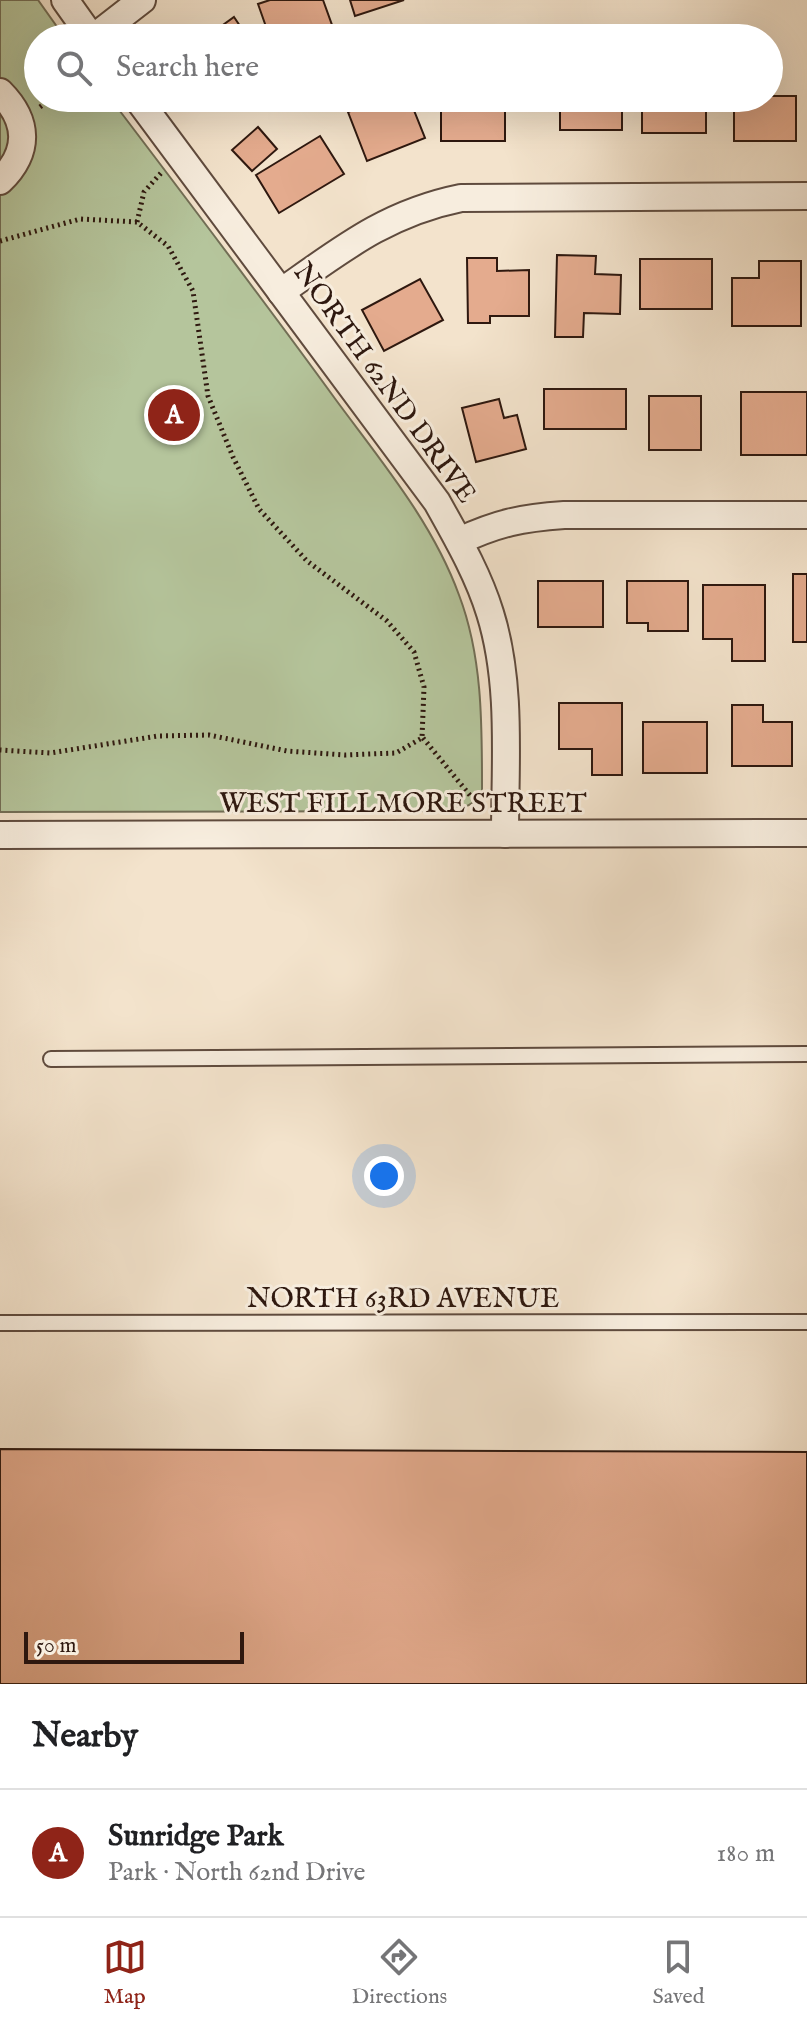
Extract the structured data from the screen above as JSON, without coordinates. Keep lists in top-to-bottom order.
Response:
{
  "streets": {
    "street": ["NORTH 62ND DRIVE", "WEST FILLMORE STREET"],
    "lane": ["NORTH 63RD AVENUE"]
  },
  "crossings": [
    ["NORTH 62ND DRIVE", "WEST FILLMORE STREET"]
  ],
  "scale_bar": "50 m",
  "page": {
    "search": "Search here",
    "pins": "A",
    "scale": "50 m",
    "heading": "Nearby",
    "list": [
      {
        "mark": "A",
        "name": "Sunridge Park",
        "note": "Park · North 62nd Drive",
        "value": "180 m"
      }
    ],
    "nav": ["Map", "Directions", "Saved"]
  }
}
